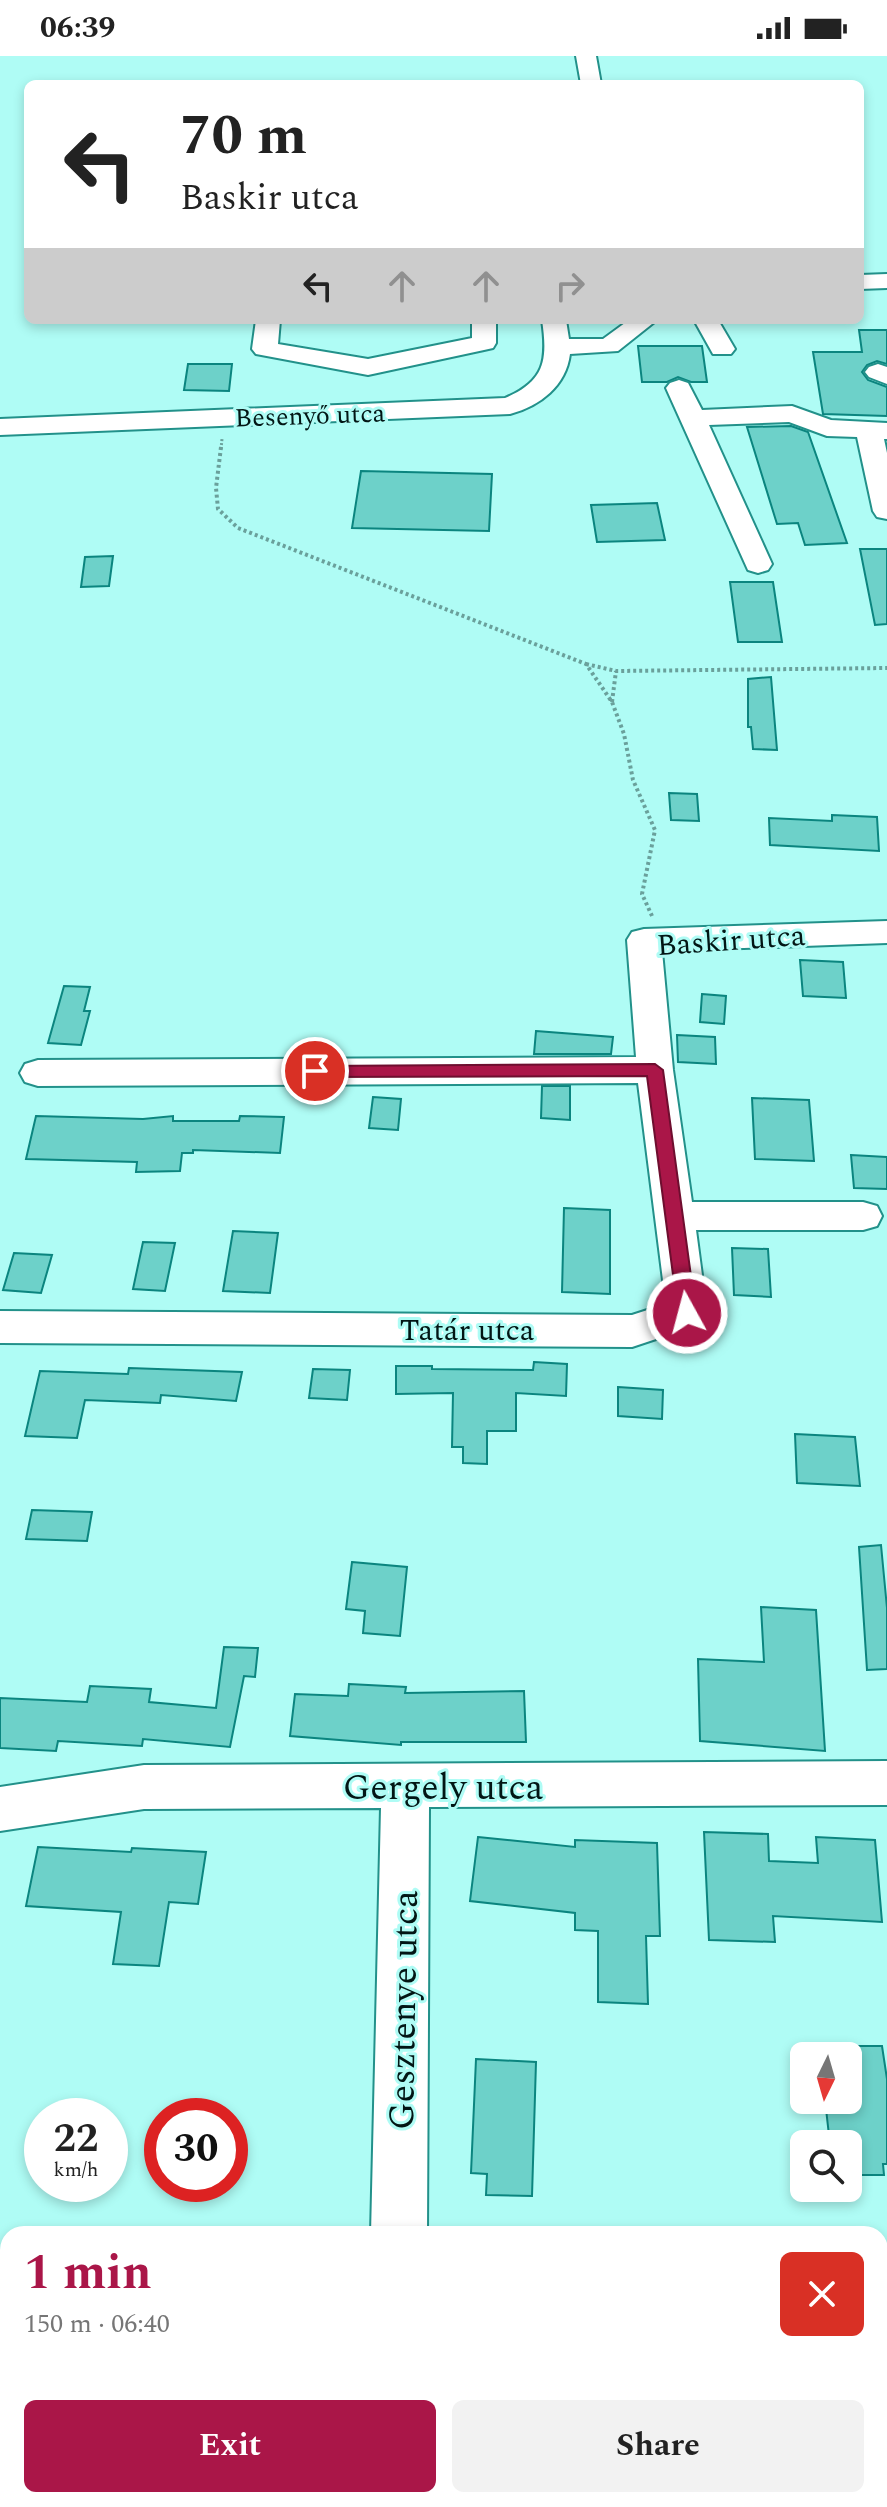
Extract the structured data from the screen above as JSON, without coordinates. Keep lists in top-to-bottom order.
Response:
{
  "streets": {
    "street": [
      "Besenyő utca",
      "Baskir utca",
      "Tatár utca",
      "Gergely utca",
      "Gesztenye utca"
    ]
  },
  "crossings": [
    ["Baskir utca", "Tatár utca"],
    ["Gergely utca", "Gesztenye utca"]
  ],
  "north": "bottom",
  "page": {
    "status": "06:39",
    "turn": ["70 m", "Baskir utca"],
    "speed": "22 km/h",
    "limit": "30",
    "heading": ["1 min", "150 m · 06:40"],
    "buttons": ["Exit", "Share"]
  }
}
